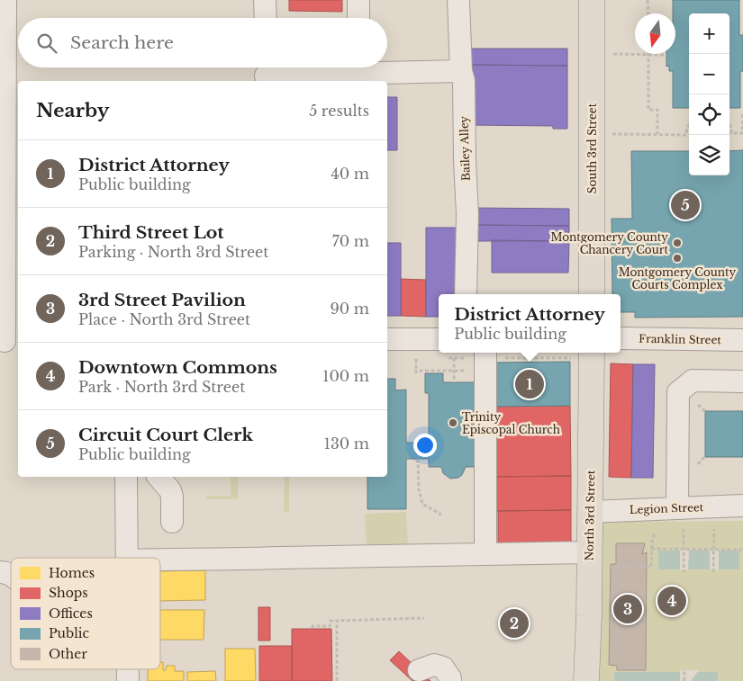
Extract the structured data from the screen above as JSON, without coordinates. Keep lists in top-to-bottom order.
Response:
{
  "streets": {
    "main road": ["South 3rd Street", "North 3rd Street"],
    "street": ["Bailey Alley", "Franklin Street", "Legion Street"]
  },
  "crossings": [
    ["Legion Street", "North 3rd Street"]
  ],
  "places": ["Montgomery County Chancery Court", "Montgomery County Courts Complex", "Trinity Episcopal Church"],
  "legend": [
    "Homes",
    "Shops",
    "Offices",
    "Public",
    "Other"
  ],
  "north": "bottom",
  "page": {
    "map_buttons": ["+", "−"],
    "search": "Search here",
    "heading": ["Nearby", "5 results"],
    "list": [
      {
        "mark": "1",
        "name": "District Attorney",
        "note": "Public building",
        "value": "40 m"
      },
      {
        "mark": "2",
        "name": "Third Street Lot",
        "note": "Parking · North 3rd Street",
        "value": "70 m"
      },
      {
        "mark": "3",
        "name": "3rd Street Pavilion",
        "note": "Place · North 3rd Street",
        "value": "90 m"
      },
      {
        "mark": "4",
        "name": "Downtown Commons",
        "note": "Park · North 3rd Street",
        "value": "100 m"
      },
      {
        "mark": "5",
        "name": "Circuit Court Clerk",
        "note": "Public building",
        "value": "130 m"
      }
    ],
    "pins": [
      "5",
      "1",
      "4",
      "3",
      "2"
    ],
    "popup": ["District Attorney", "Public building"]
  }
}
